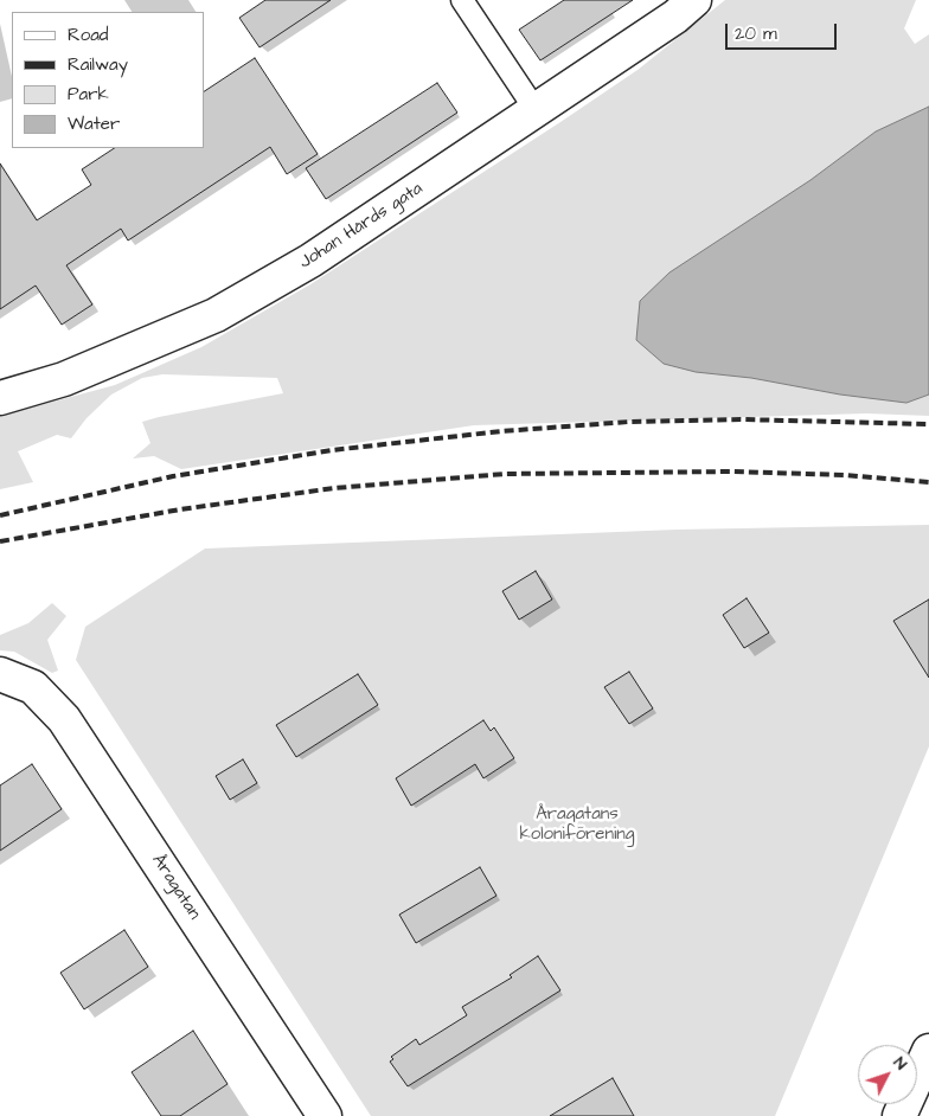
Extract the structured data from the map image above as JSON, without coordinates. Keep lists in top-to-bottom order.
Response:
{
  "streets": {
    "street": ["Johan Hårds gata", "Åragatan"]
  },
  "parks": ["Åragatans koloniförening"],
  "legend": [
    "Road",
    "Railway",
    "Park",
    "Water"
  ],
  "scale_bar": "20 m",
  "north": "top right"
}
